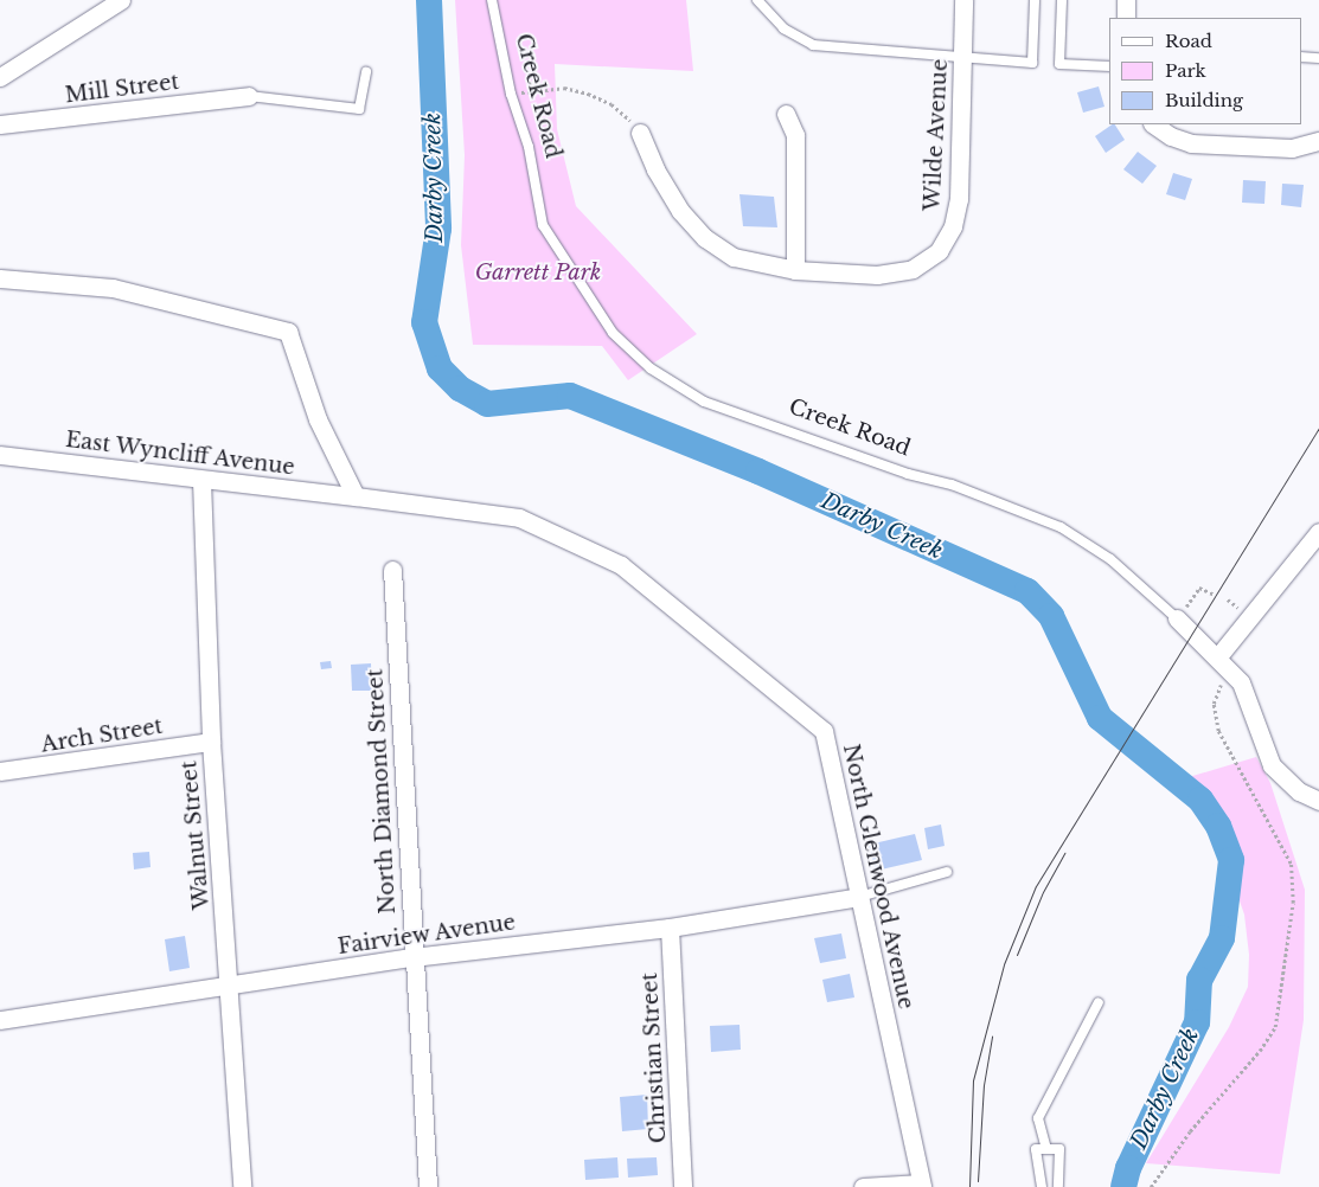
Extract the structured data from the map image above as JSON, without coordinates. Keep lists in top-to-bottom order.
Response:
{
  "streets": {
    "street": [
      "Mill Street",
      "Creek Road",
      "Wilde Avenue",
      "East Wyncliff Avenue",
      "Arch Street",
      "North Diamond Street",
      "Walnut Street",
      "North Glenwood Avenue",
      "Fairview Avenue",
      "Christian Street"
    ]
  },
  "crossings": [
    ["East Wyncliff Avenue", "Walnut Street"],
    ["East Wyncliff Avenue", "North Glenwood Avenue"],
    ["Arch Street", "Walnut Street"],
    ["North Diamond Street", "Fairview Avenue"],
    ["Walnut Street", "Fairview Avenue"],
    ["North Glenwood Avenue", "Fairview Avenue"],
    ["Fairview Avenue", "Christian Street"]
  ],
  "water": ["Darby Creek"],
  "parks": ["Garrett Park"],
  "legend": ["Road", "Park", "Building"]
}
